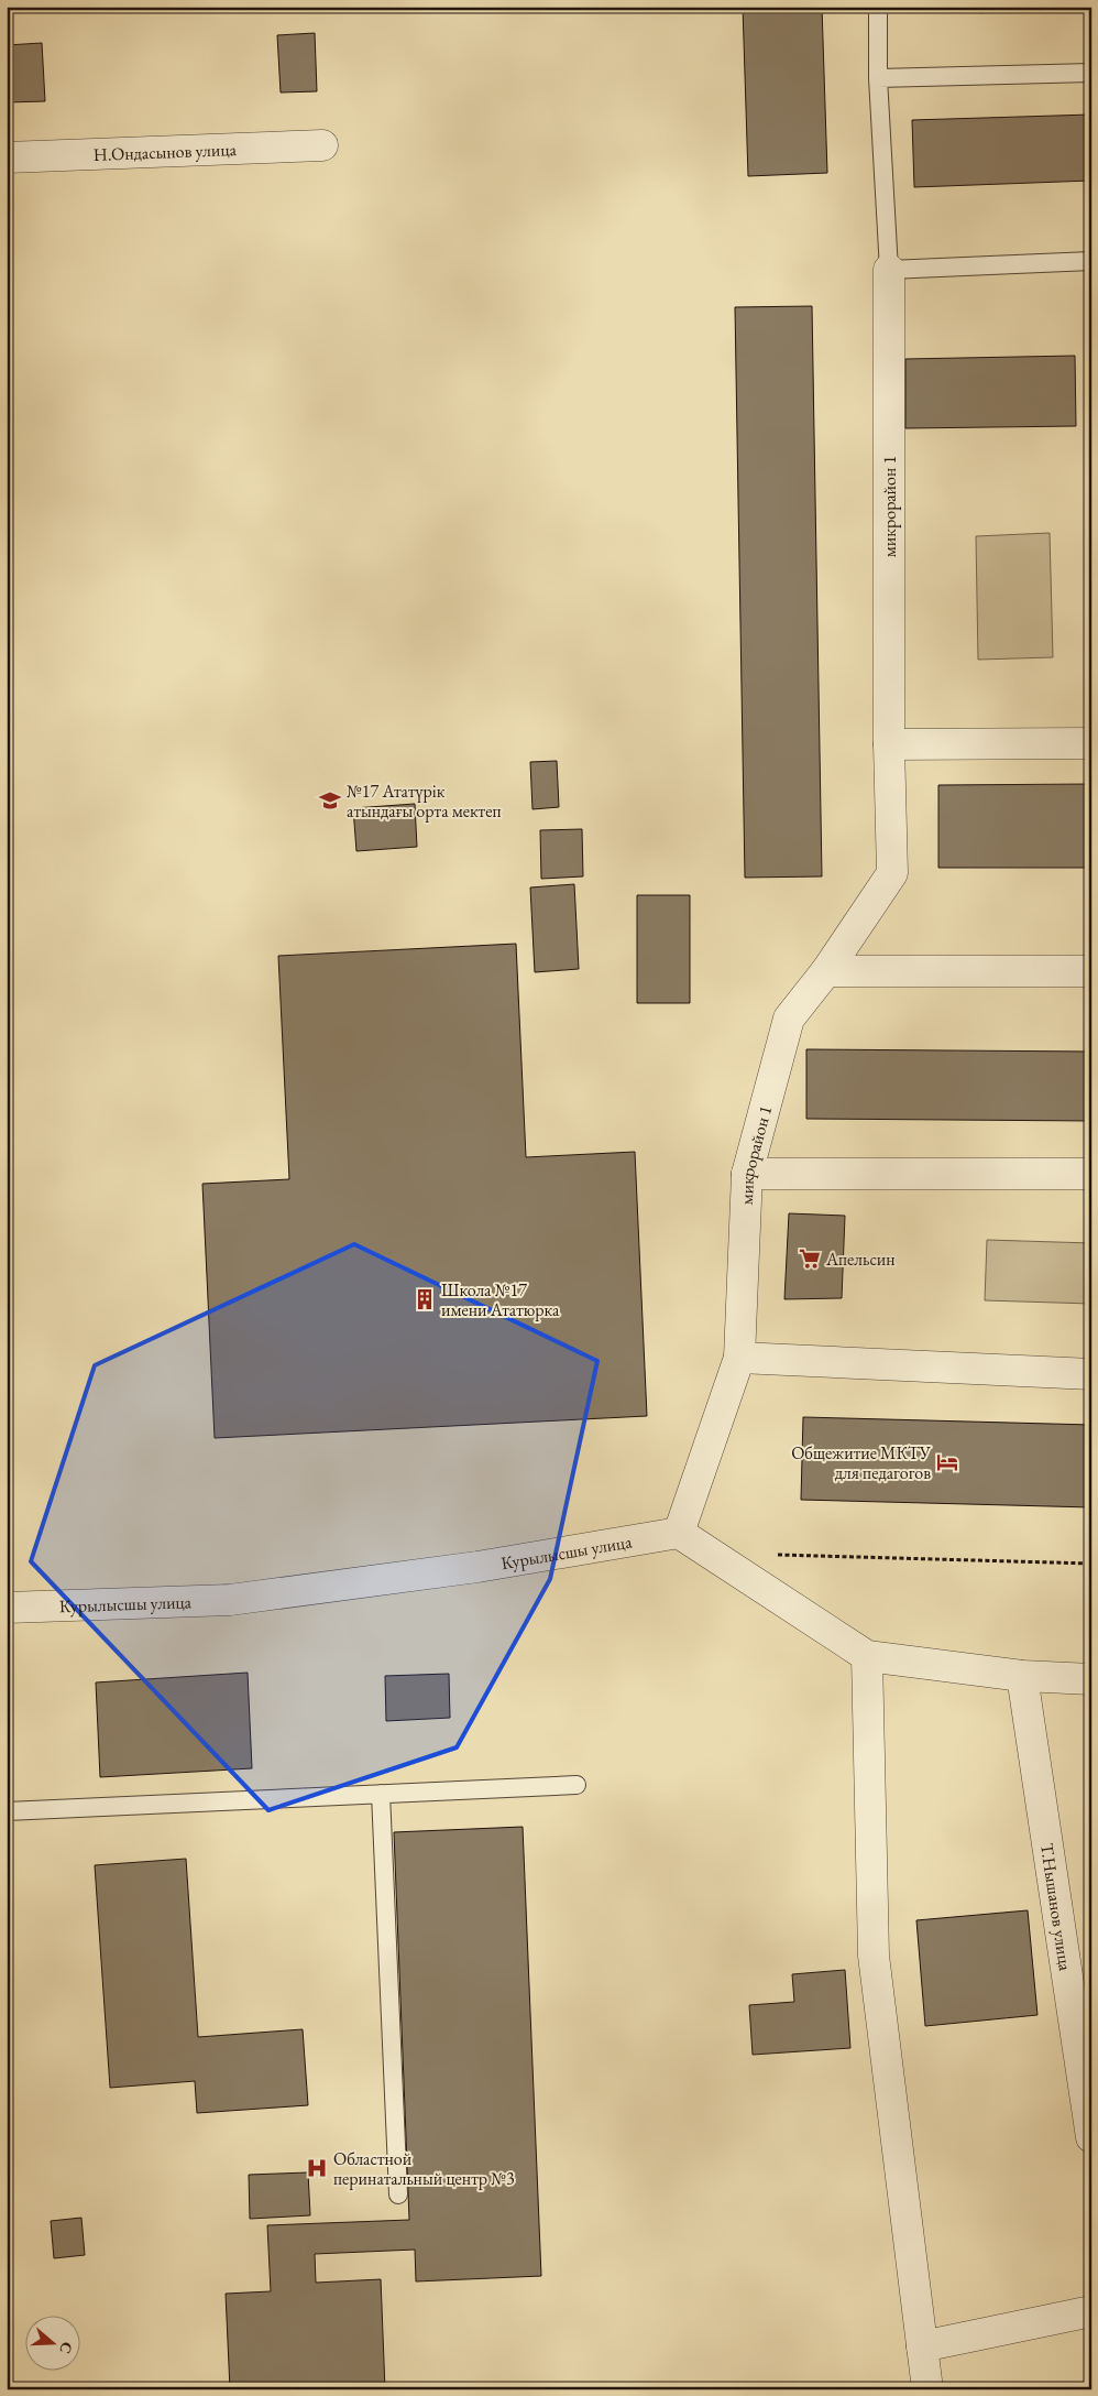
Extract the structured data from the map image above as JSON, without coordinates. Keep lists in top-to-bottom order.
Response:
{
  "streets": {
    "street": [
      "Н.Ондасынов улица",
      "микрорайон 1",
      "Курылысшы улица",
      "Т.Нышанов улица"
    ]
  },
  "crossings": [
    ["микрорайон 1", "Курылысшы улица"]
  ],
  "places": {
    "school or university": ["№17 Ататүрік атындағы орта мектеп"],
    "supermarket": ["Апельсин"],
    "building": ["Школа №17 имени Ататюрка"],
    "hotel": ["Общежитие МКТУ для педагогов"],
    "hospital": ["Областной перинатальный центр №3"]
  },
  "north": "right"
}
